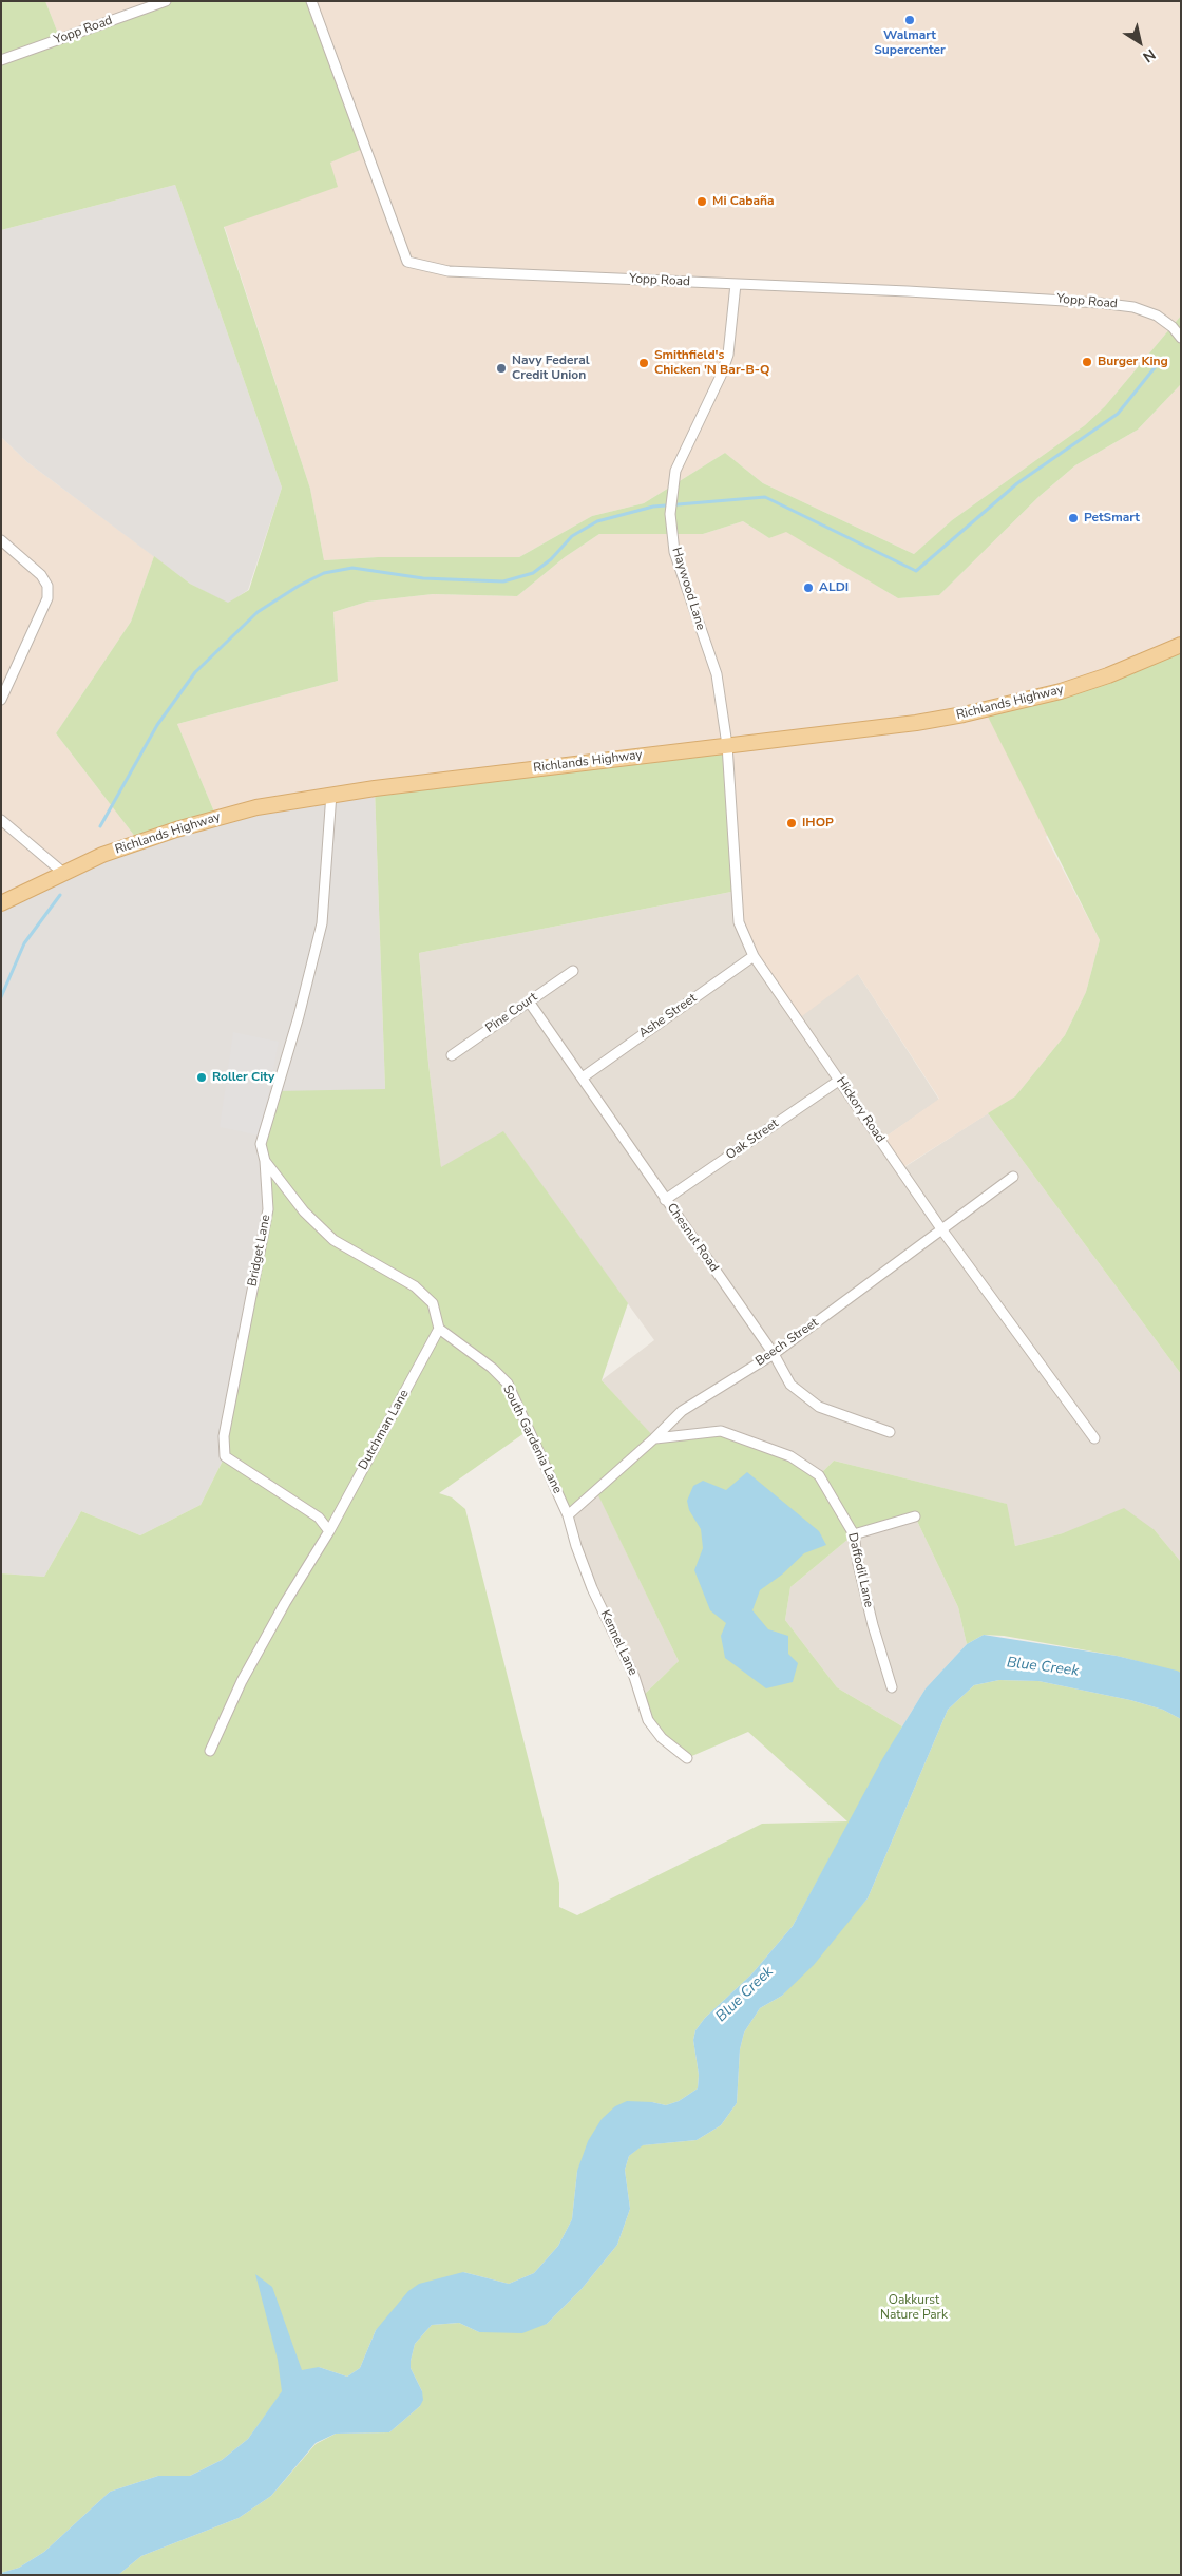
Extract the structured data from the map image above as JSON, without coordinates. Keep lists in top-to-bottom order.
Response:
{
  "streets": {
    "main road": ["Richlands Highway"],
    "street": [
      "Yopp Road",
      "Haywood Lane",
      "Pine Court",
      "Ashe Street",
      "Hickory Road",
      "Oak Street",
      "Chesnut Road",
      "Bridget Lane",
      "Beech Street",
      "Dutchman Lane",
      "South Gardenia Lane",
      "Daffodil Lane",
      "Kennel Lane"
    ]
  },
  "crossings": [
    ["Yopp Road", "Haywood Lane"],
    ["Haywood Lane", "Richlands Highway"],
    ["Haywood Lane", "Hickory Road"],
    ["Richlands Highway", "Hickory Road"],
    ["Richlands Highway", "Bridget Lane"],
    ["Pine Court", "Chesnut Road"],
    ["Ashe Street", "Hickory Road"],
    ["Ashe Street", "Chesnut Road"],
    ["Hickory Road", "Oak Street"],
    ["Hickory Road", "Beech Street"],
    ["Oak Street", "Chesnut Road"],
    ["Chesnut Road", "Beech Street"],
    ["Bridget Lane", "Dutchman Lane"],
    ["Beech Street", "South Gardenia Lane"],
    ["Beech Street", "Daffodil Lane"],
    ["Beech Street", "Kennel Lane"],
    ["Dutchman Lane", "South Gardenia Lane"],
    ["South Gardenia Lane", "Kennel Lane"]
  ],
  "water": ["Blue Creek"],
  "parks": ["Oakkurst Nature Park"],
  "places": [
    "Walmart Supercenter",
    "Mi Cabaña",
    "Burger King",
    "Smithfield's Chicken 'N Bar-B-Q",
    "Navy Federal Credit Union",
    "PetSmart",
    "ALDI",
    "IHOP",
    "Roller City"
  ],
  "north": "bottom right"
}
